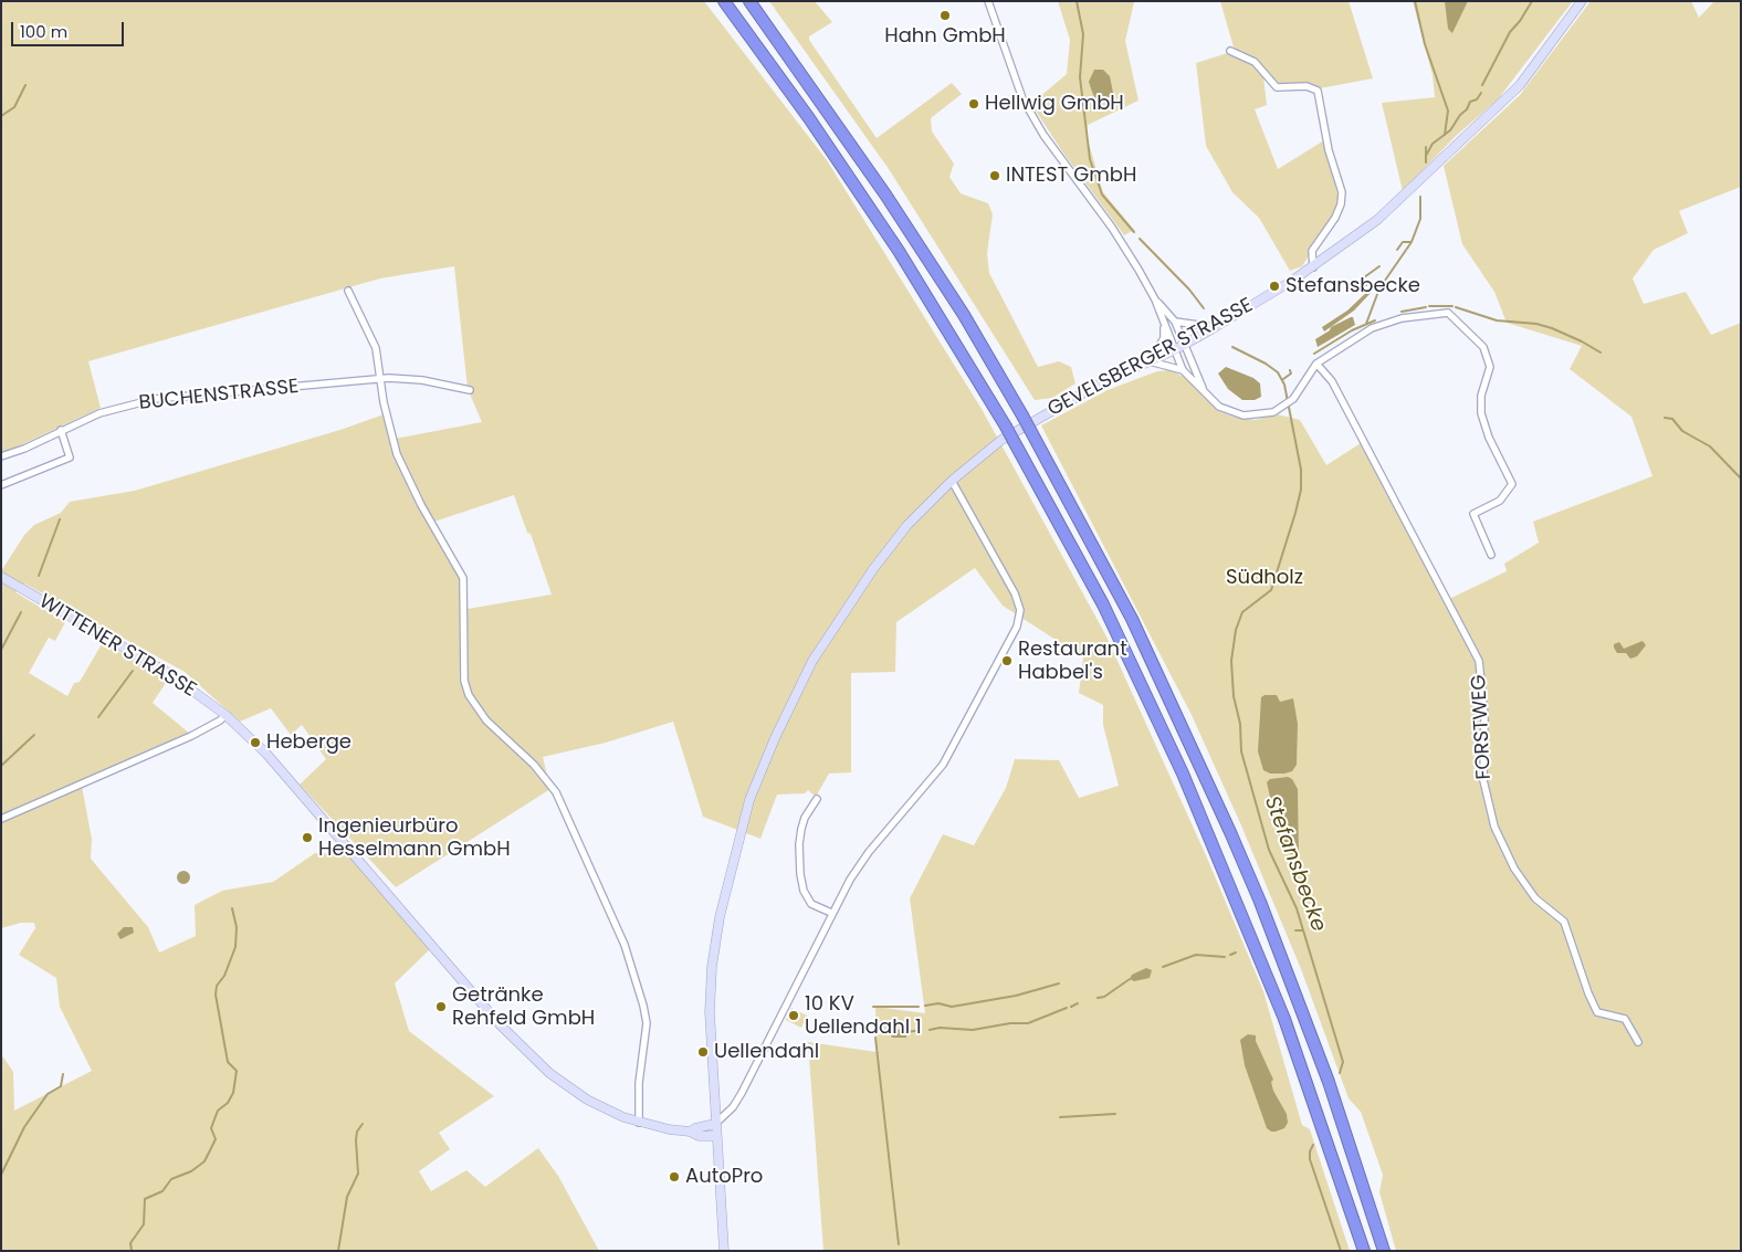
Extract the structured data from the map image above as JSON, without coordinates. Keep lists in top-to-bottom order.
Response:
{
  "streets": {
    "main road": ["GEVELSBERGER STRASSE", "WITTENER STRASSE"],
    "street": ["BUCHENSTRASSE", "FORSTWEG"]
  },
  "water": ["Stefansbecke"],
  "parks": ["Südholz"],
  "places": [
    "Hahn GmbH",
    "Hellwig GmbH",
    "INTEST GmbH",
    "Stefansbecke",
    "Restaurant Habbel's",
    "Heberge",
    "Ingenieurbüro Hesselmann GmbH",
    "Getränke Rehfeld GmbH",
    "10 KV Uellendahl 1",
    "Uellendahl",
    "AutoPro"
  ],
  "scale_bar": "100 m"
}
